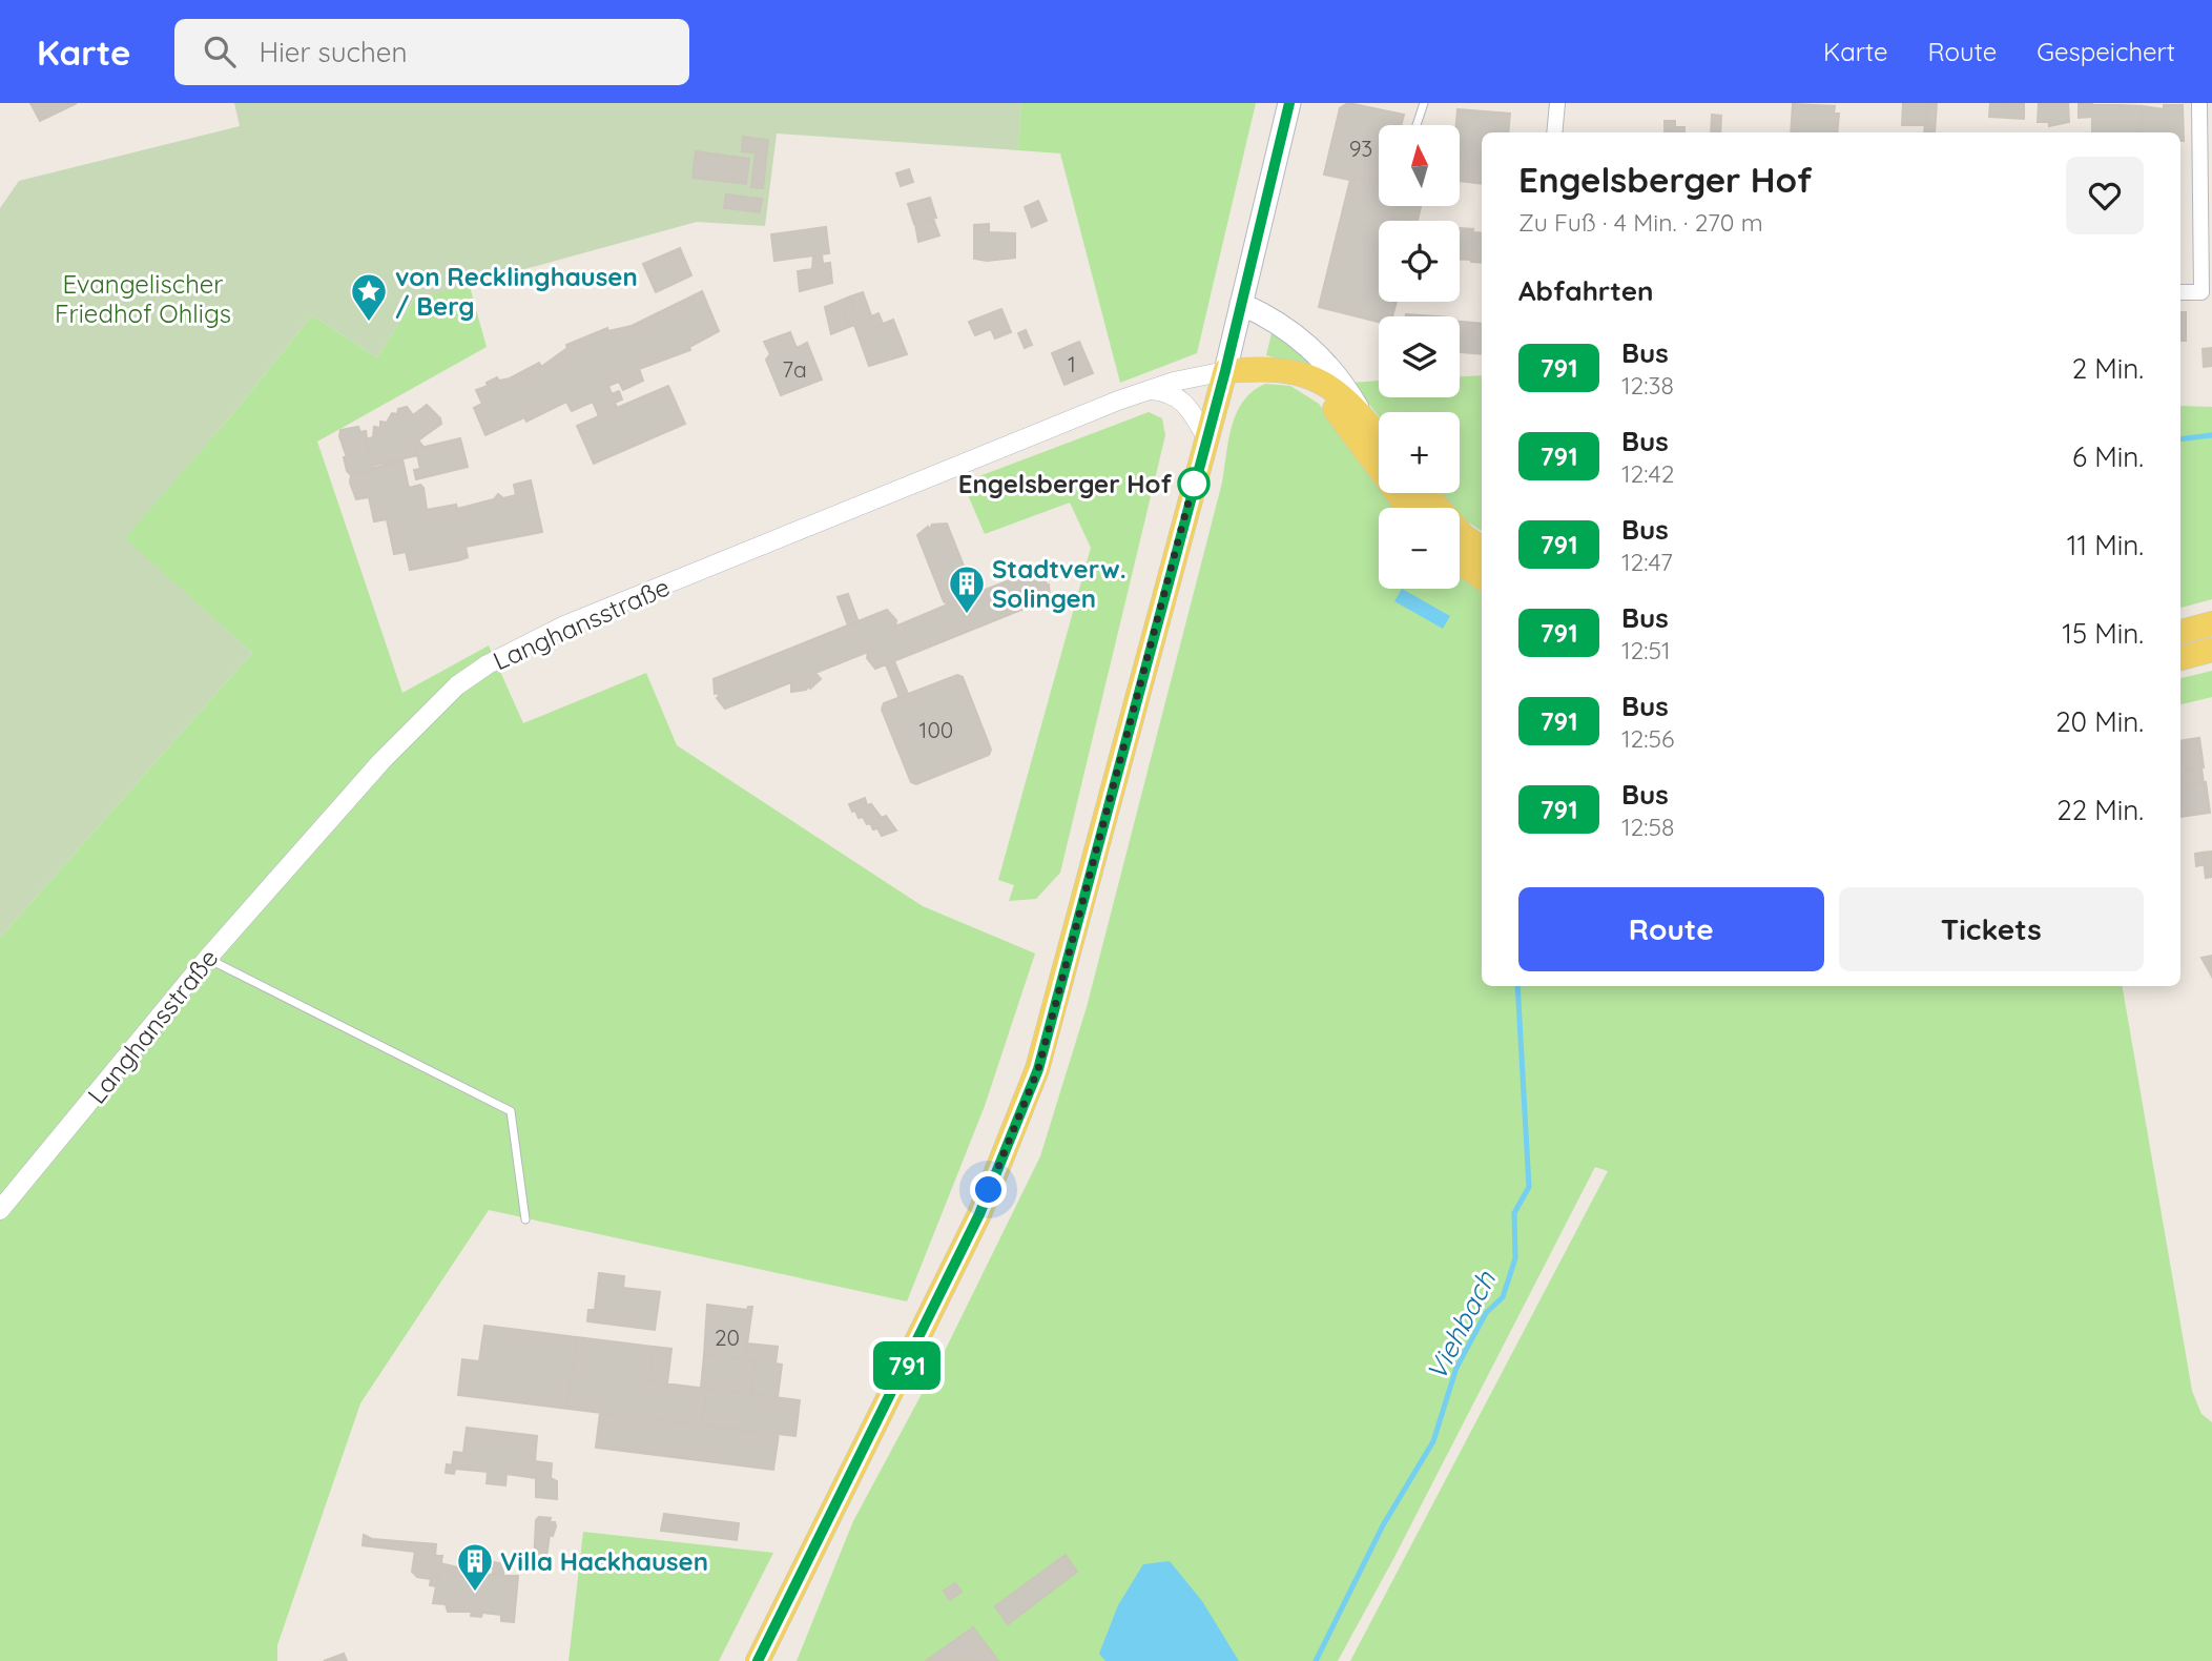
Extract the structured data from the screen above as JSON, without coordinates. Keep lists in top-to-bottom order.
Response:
{
  "streets": {
    "street": ["Langhansstraße"]
  },
  "water": ["Viehbach"],
  "parks": ["Evangelischer Friedhof Ohligs"],
  "places": {
    "place": ["von Recklinghausen / Berg"],
    "other": ["Engelsberger Hof"],
    "building": ["Stadtverw. Solingen", "Villa Hackhausen"]
  },
  "lines": ["bus line 791"],
  "house_numbers": [
    "93",
    "1",
    "7a",
    "100",
    "20"
  ],
  "north": "top",
  "page": {
    "header": "Karte",
    "search": "Hier suchen",
    "nav": ["Karte", "Route", "Gespeichert"],
    "on_map": "791",
    "map_buttons": ["+", "−"],
    "heading": [
      ["Engelsberger Hof", "Zu Fuß · 4 Min. · 270 m"],
      "Abfahrten"
    ],
    "list": [
      {
        "mark": "791",
        "name": "Bus",
        "note": "12:38",
        "value": "2 Min."
      },
      {
        "mark": "791",
        "name": "Bus",
        "note": "12:42",
        "value": "6 Min."
      },
      {
        "mark": "791",
        "name": "Bus",
        "note": "12:47",
        "value": "11 Min."
      },
      {
        "mark": "791",
        "name": "Bus",
        "note": "12:51",
        "value": "15 Min."
      },
      {
        "mark": "791",
        "name": "Bus",
        "note": "12:56",
        "value": "20 Min."
      },
      {
        "mark": "791",
        "name": "Bus",
        "note": "12:58",
        "value": "22 Min."
      }
    ],
    "buttons": ["Route", "Tickets"]
  }
}
